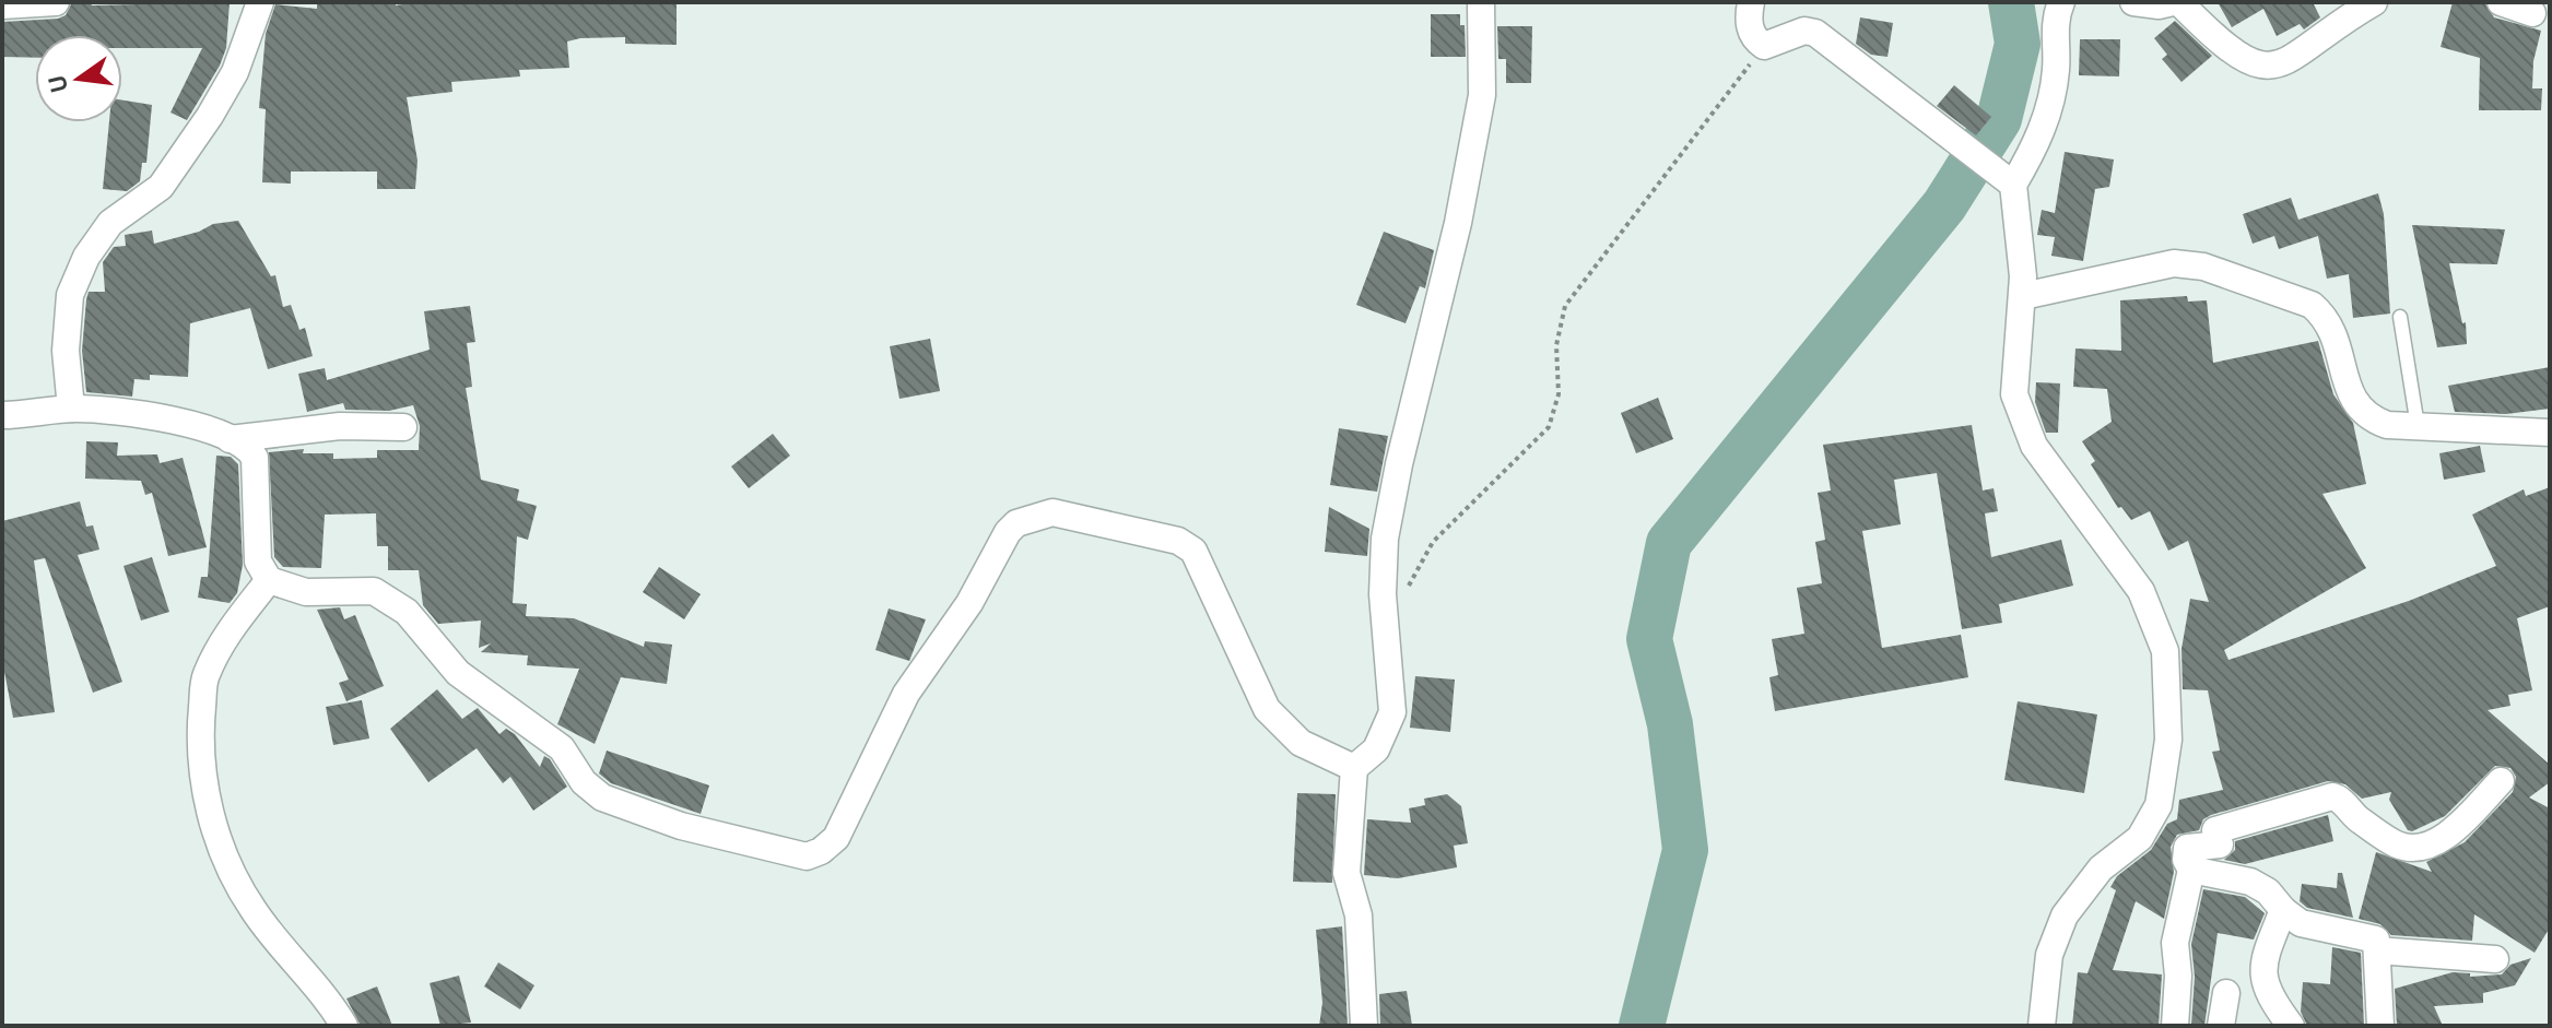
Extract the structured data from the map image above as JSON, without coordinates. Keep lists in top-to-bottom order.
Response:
{
  "north": "left"
}
